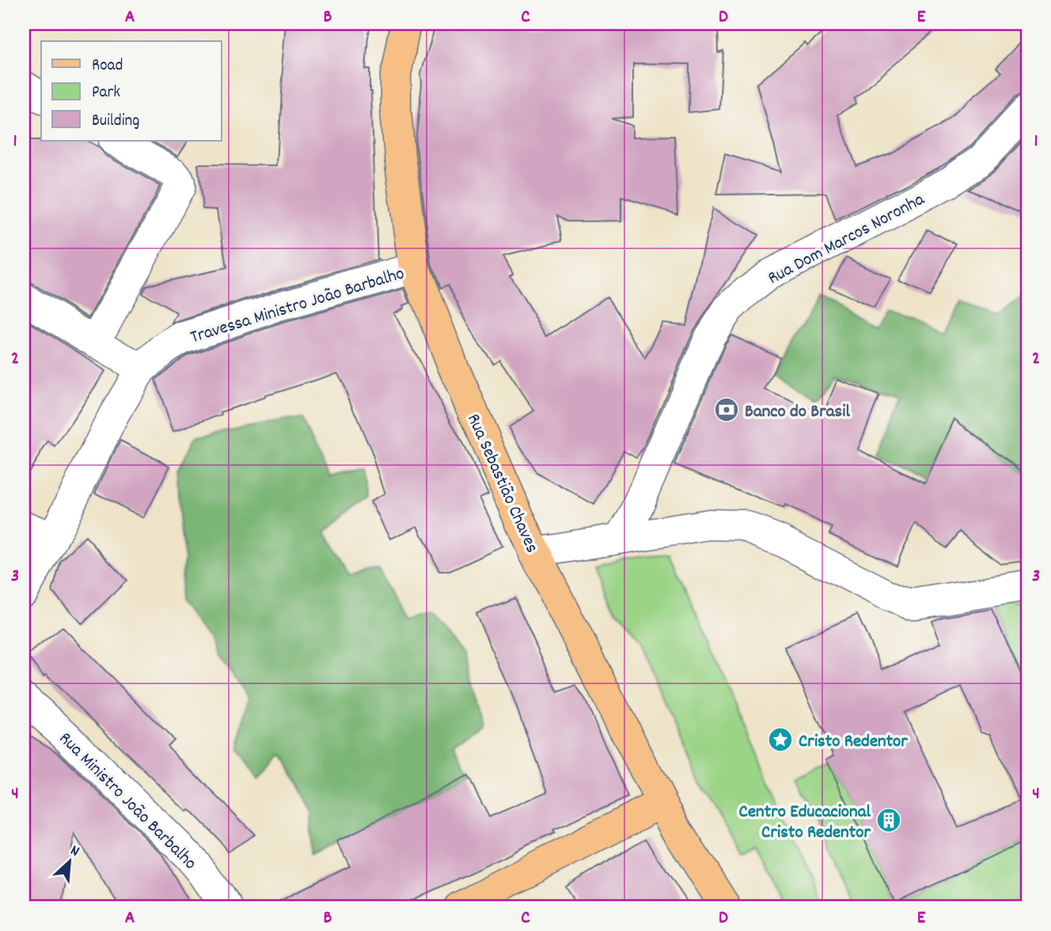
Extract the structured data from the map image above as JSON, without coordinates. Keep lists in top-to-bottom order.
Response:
{
  "streets": {
    "main road": ["Rua Sebastião Chaves"],
    "street": ["Rua Dom Marcos Noronha", "Travessa Ministro João Barbalho", "Rua Ministro João Barbalho"]
  },
  "crossings": [
    ["Travessa Ministro João Barbalho", "Rua Sebastião Chaves"]
  ],
  "places": {
    "bank": ["Banco do Brasil"],
    "place": ["Cristo Redentor"],
    "building": ["Centro Educacional Cristo Redentor"]
  },
  "legend": ["Road", "Park", "Building"],
  "north": "top right",
  "grid": {
    "columns": [
      "A",
      "B",
      "C",
      "D",
      "E"
    ],
    "rows": [
      "1",
      "2",
      "3",
      "4"
    ]
  }
}
